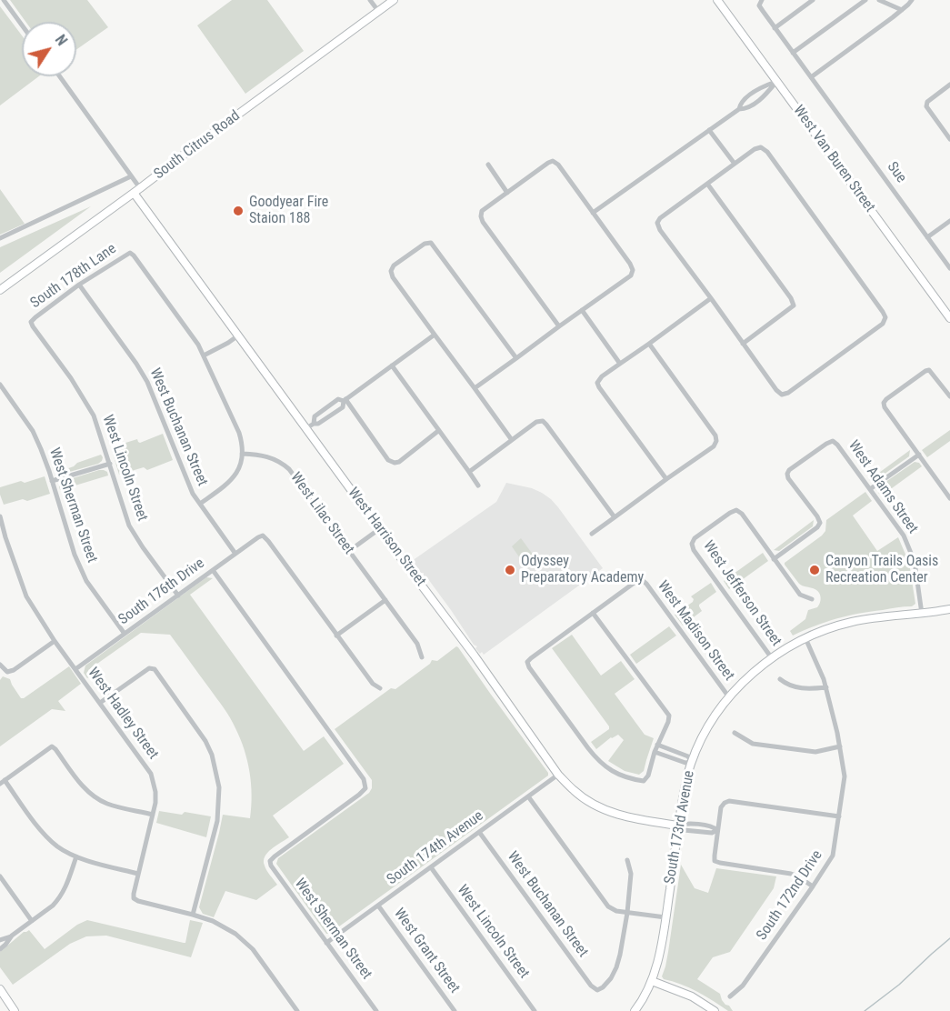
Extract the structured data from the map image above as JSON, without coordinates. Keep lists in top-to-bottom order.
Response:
{
  "streets": {
    "street": [
      "South Citrus Road",
      "West Van Buren Street",
      "Sue",
      "South 178th Lane",
      "West Buchanan Street",
      "West Lincoln Street",
      "West Adams Street",
      "West Sherman Street",
      "West Lilac Street",
      "West Harrison Street",
      "South 176th Drive",
      "West Jefferson Street",
      "West Madison Street",
      "West Hadley Street",
      "South 173rd Avenue",
      "South 174th Avenue",
      "South 172nd Drive",
      "West Grant Street"
    ]
  },
  "crossings": [
    ["South Citrus Road", "West Harrison Street"],
    ["South 178th Lane", "West Buchanan Street"],
    ["South 178th Lane", "West Lincoln Street"],
    ["West Buchanan Street", "South 176th Drive"],
    ["West Buchanan Street", "South 174th Avenue"],
    ["West Lincoln Street", "South 176th Drive"],
    ["West Lincoln Street", "South 174th Avenue"],
    ["West Adams Street", "West Jefferson Street"],
    ["West Adams Street", "South 173rd Avenue"],
    ["West Sherman Street", "South 176th Drive"],
    ["West Sherman Street", "South 174th Avenue"],
    ["West Harrison Street", "South 173rd Avenue"],
    ["West Harrison Street", "South 174th Avenue"],
    ["South 176th Drive", "West Hadley Street"],
    ["West Jefferson Street", "South 173rd Avenue"],
    ["West Madison Street", "South 173rd Avenue"],
    ["South 173rd Avenue", "South 172nd Drive"],
    ["South 174th Avenue", "West Grant Street"]
  ],
  "places": ["Goodyear Fire Staion 188", "Odyssey Preparatory Academy", "Canyon Trails Oasis Recreation Center"],
  "north": "top right"
}
